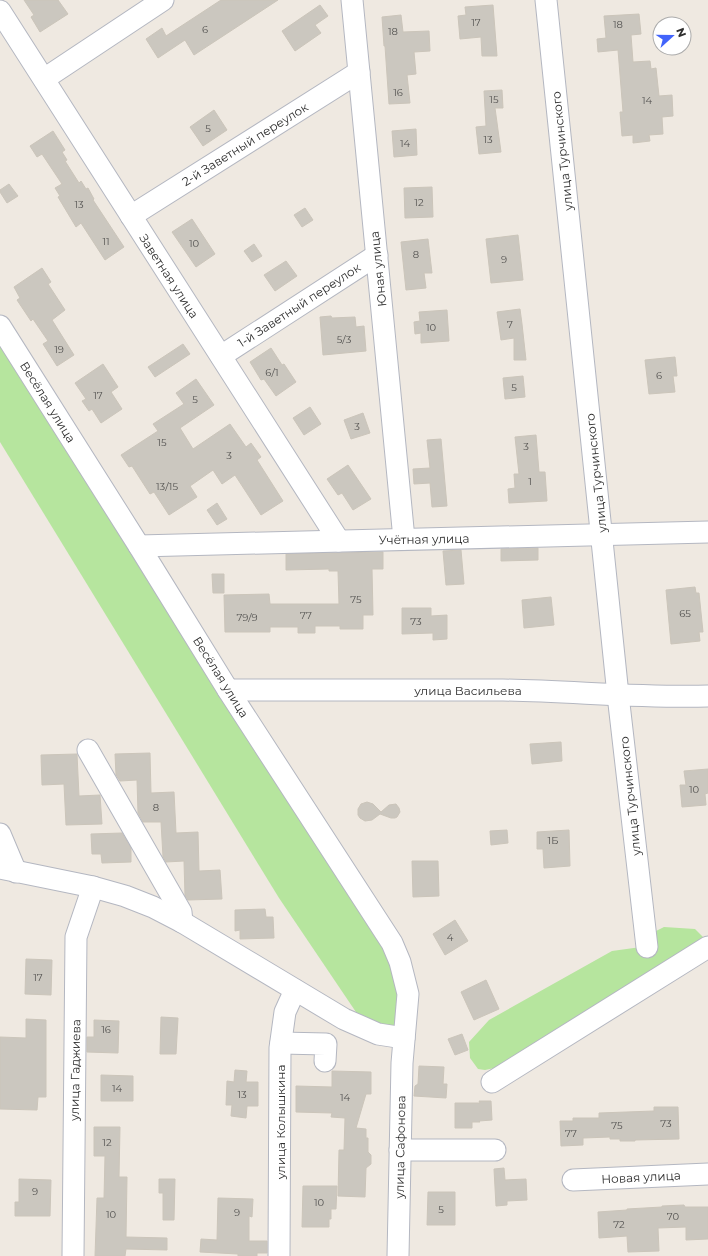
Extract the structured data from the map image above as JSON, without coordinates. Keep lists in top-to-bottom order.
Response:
{
  "streets": {
    "street": [
      "2-й Заветный переулок",
      "улица Турчинского",
      "Юная улица",
      "Заветная улица",
      "1-й Заветный переулок",
      "Весёлая улица",
      "Учётная улица",
      "улица Васильева",
      "улица Гаджиева",
      "улица Колышкина",
      "улица Сафонова",
      "Новая улица"
    ]
  },
  "crossings": [
    ["2-й Заветный переулок", "Юная улица"],
    ["2-й Заветный переулок", "Заветная улица"],
    ["улица Турчинского", "Учётная улица"],
    ["улица Турчинского", "улица Васильева"],
    ["Юная улица", "1-й Заветный переулок"],
    ["Юная улица", "Учётная улица"],
    ["Заветная улица", "1-й Заветный переулок"],
    ["Заветная улица", "Учётная улица"],
    ["Весёлая улица", "Учётная улица"],
    ["Весёлая улица", "улица Васильева"],
    ["Весёлая улица", "улица Сафонова"]
  ],
  "house_numbers": [
    "17",
    "18",
    "6",
    "18",
    "16",
    "15",
    "14",
    "5",
    "13",
    "14",
    "12",
    "13",
    "11",
    "10",
    "8",
    "9",
    "7",
    "10",
    "5/3",
    "19",
    "6/1",
    "6",
    "5",
    "17",
    "5",
    "3",
    "15",
    "3",
    "3",
    "1",
    "13/15",
    "75",
    "65",
    "77",
    "79/9",
    "73",
    "10",
    "8",
    "1Б",
    "4",
    "17",
    "16",
    "14",
    "13",
    "14",
    "73",
    "75",
    "77",
    "12",
    "9",
    "10",
    "5",
    "9",
    "10",
    "70",
    "72"
  ],
  "north": "right"
}
